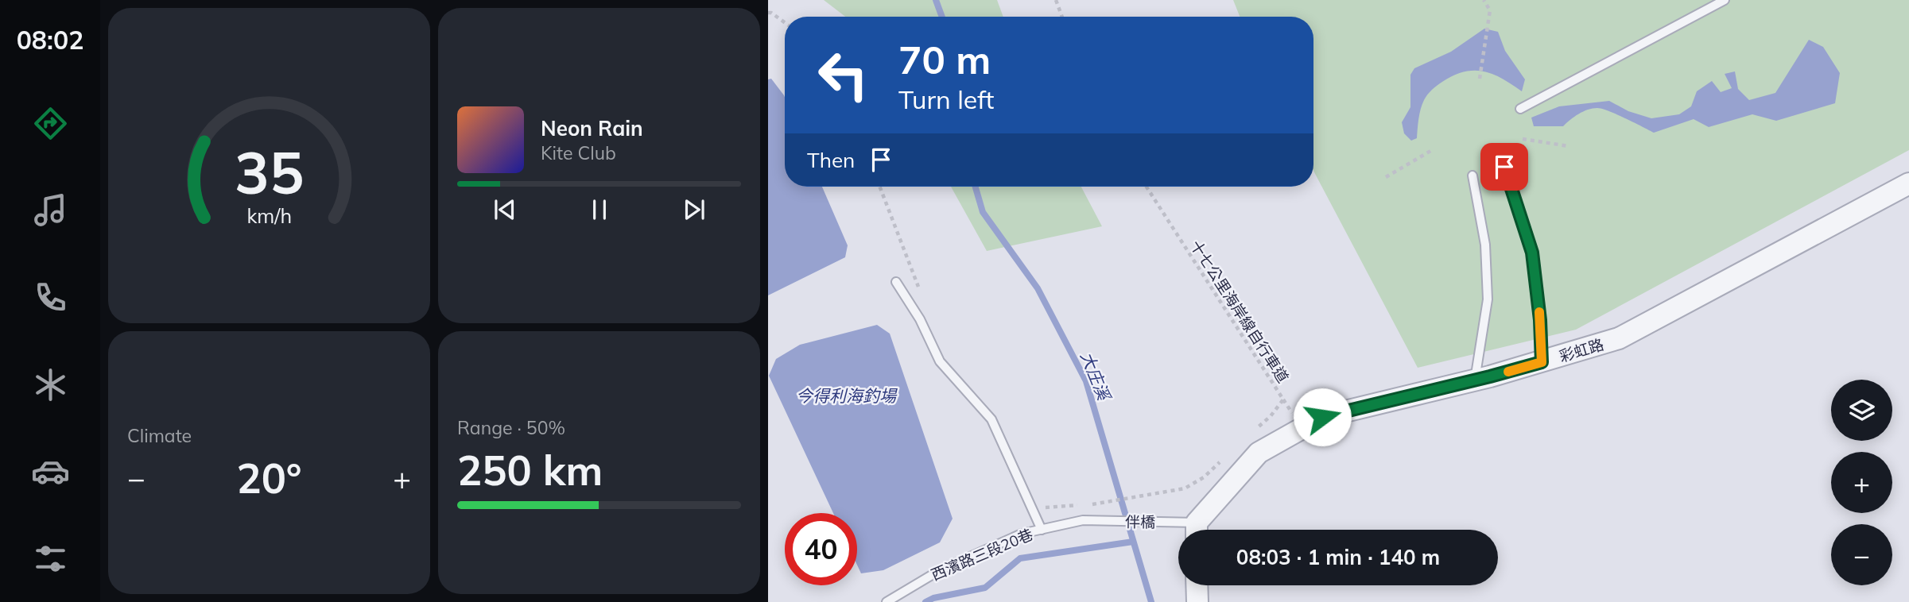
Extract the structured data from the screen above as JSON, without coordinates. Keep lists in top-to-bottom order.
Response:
{
  "streets": {
    "street": ["彩虹路"],
    "lane": ["伴橋", "西濱路三段20巷"],
    "path": ["十七公里海岸線自行車道"]
  },
  "crossings": [
    ["伴橋", "西濱路三段20巷"]
  ],
  "water": ["大庄溪", "今得利海釣場"],
  "page": {
    "tabs": "08:02",
    "turn": ["70 m", "Turn left"],
    "song": ["Neon Rain", "Kite Club"],
    "then": "Then",
    "tile": [
      "Climate",
      ["Range · 50%", "250 km"]
    ],
    "map_buttons": ["+", "−"],
    "heat": ["−", "20°", "+"],
    "limit": "40",
    "trip": "08:03 · 1 min · 140 m",
    "gauge": ["35", "km/h"]
  }
}
